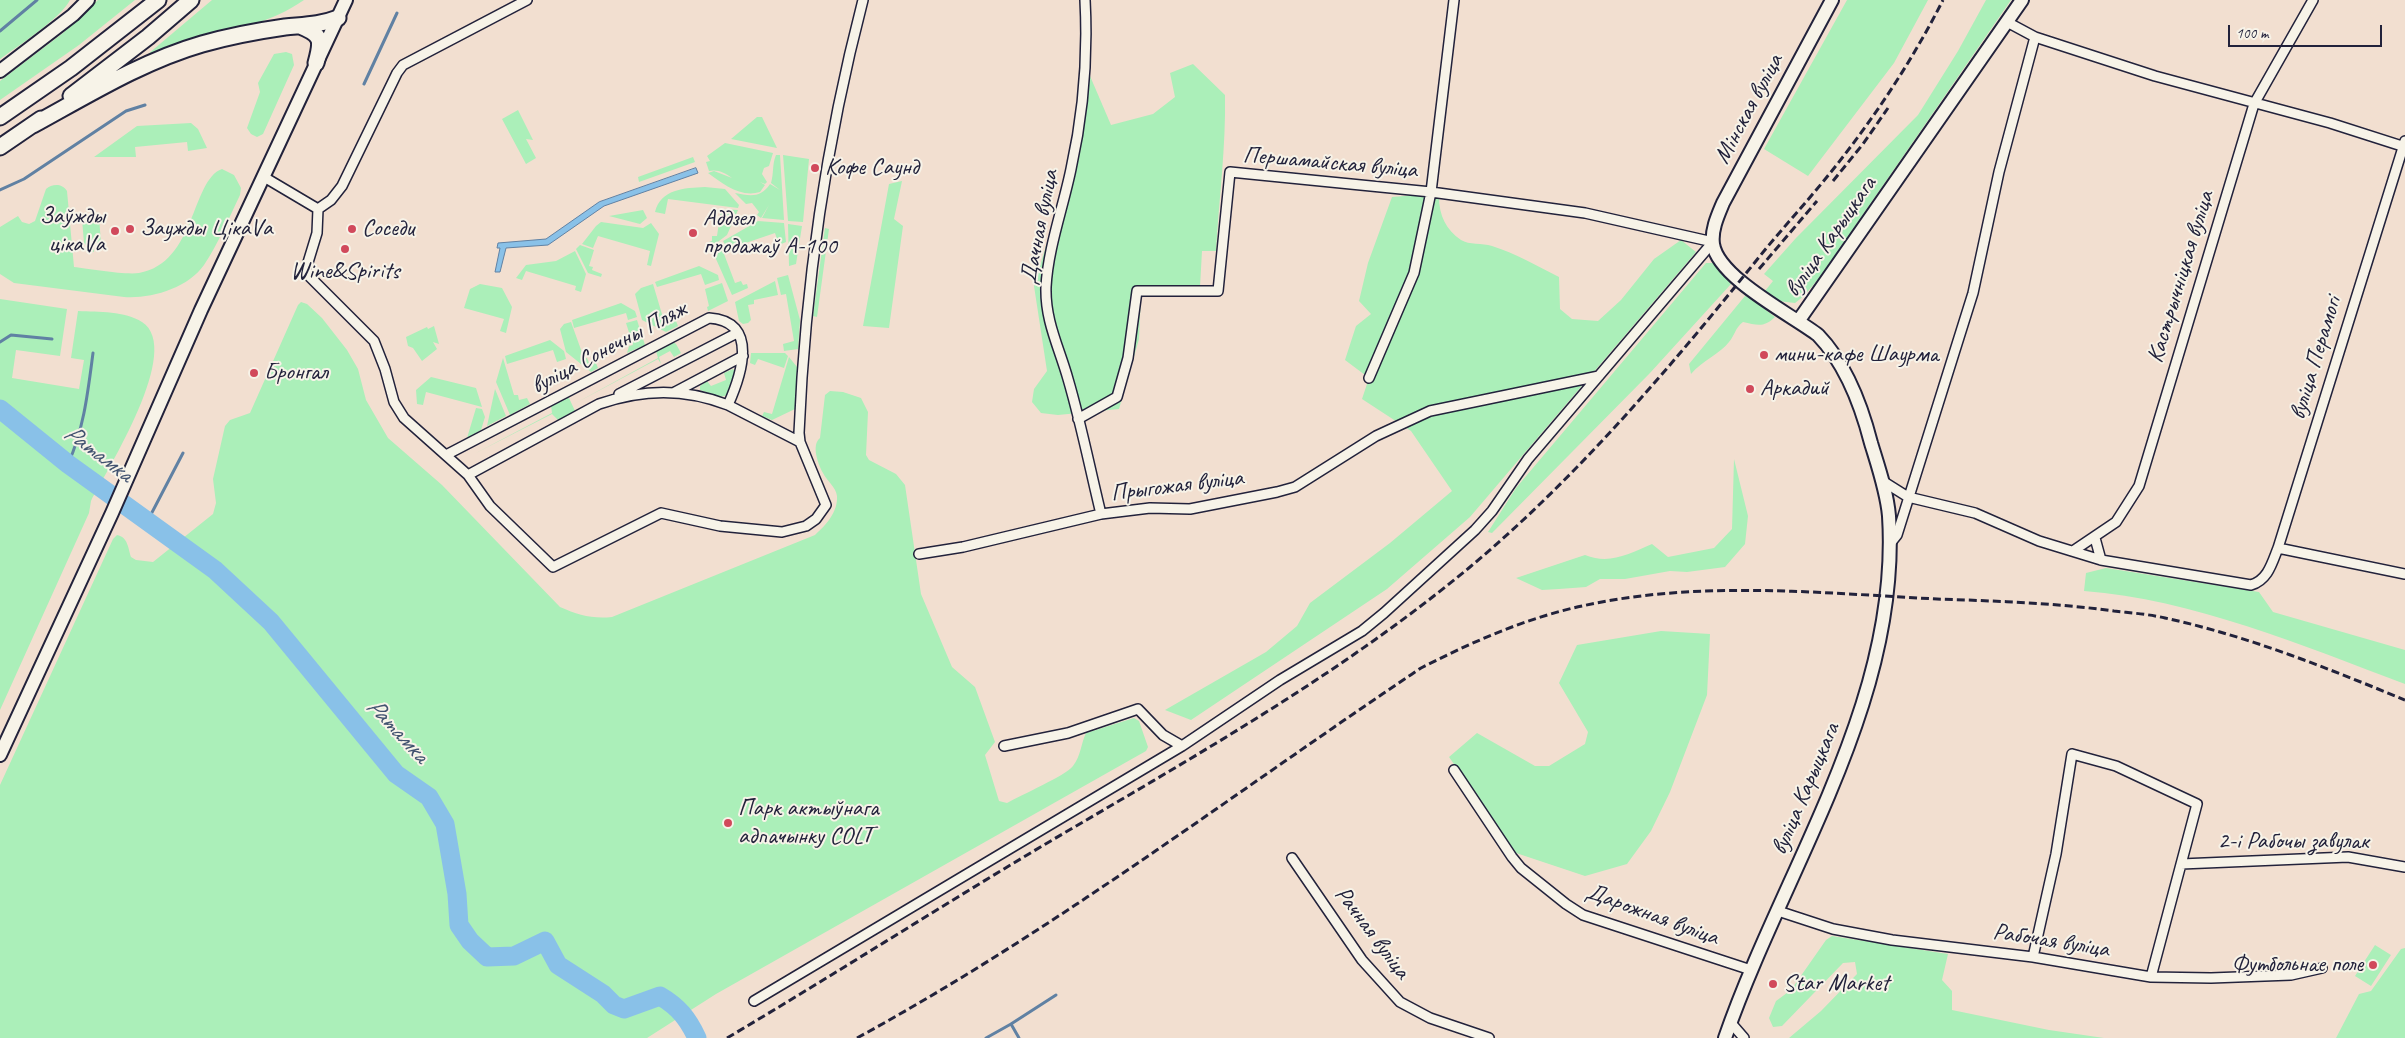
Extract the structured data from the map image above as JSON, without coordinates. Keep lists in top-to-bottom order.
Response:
{
  "streets": {
    "street": [
      "Мінская вуліца",
      "Першамайская вуліца",
      "Дачная вуліца",
      "вуліца Карыцкага",
      "Кастрычніцкая вуліца",
      "вуліца Сонечны Пляж",
      "вуліца Перамогі",
      "Прыгожая вуліца",
      "2-і Рабочы завулак",
      "Дарожная вуліца",
      "Рачная вуліца",
      "Рабочая вуліца"
    ]
  },
  "crossings": [
    ["Мінская вуліца", "Першамайская вуліца"],
    ["Першамайская вуліца", "Дачная вуліца"],
    ["Дачная вуліца", "Прыгожая вуліца"],
    ["вуліца Карыцкага", "Дарожная вуліца"],
    ["вуліца Карыцкага", "Рабочая вуліца"],
    ["2-і Рабочы завулак", "Рабочая вуліца"]
  ],
  "water": ["Ратамка"],
  "places": [
    "Кофе Саунд",
    "Заужды ЦікаVа",
    "Соседи",
    "Заўжды цікаVа",
    "Аддзел продажаў А-100",
    "Wine&Spirits",
    "мини-кафе Шаурма",
    "Бронгал",
    "Аркадий",
    "Парк актыўнага адпачынку COLT",
    "Футбольнае поле",
    "Star Market"
  ],
  "scale_bar": "100 m"
}
